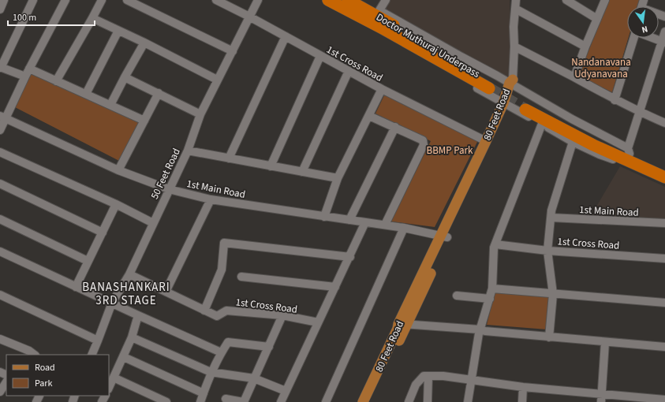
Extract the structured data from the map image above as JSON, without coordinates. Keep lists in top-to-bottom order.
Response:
{
  "streets": {
    "highway": ["Doctor Muthuraj Underpass"],
    "main road": ["80 Feet Road"],
    "street": ["1st Cross Road", "50 Feet Road", "1st Main Road"]
  },
  "crossings": [
    ["1st Cross Road", "80 Feet Road"],
    ["1st Cross Road", "50 Feet Road"],
    ["1st Cross Road", "1st Main Road"],
    ["80 Feet Road", "1st Main Road"],
    ["50 Feet Road", "1st Main Road"]
  ],
  "districts": ["BANASHANKARI 3RD STAGE"],
  "parks": ["Nandanavana Udyanavana", "BBMP Park"],
  "legend": ["Road", "Park"],
  "scale_bar": "100 m",
  "north": "bottom"
}
